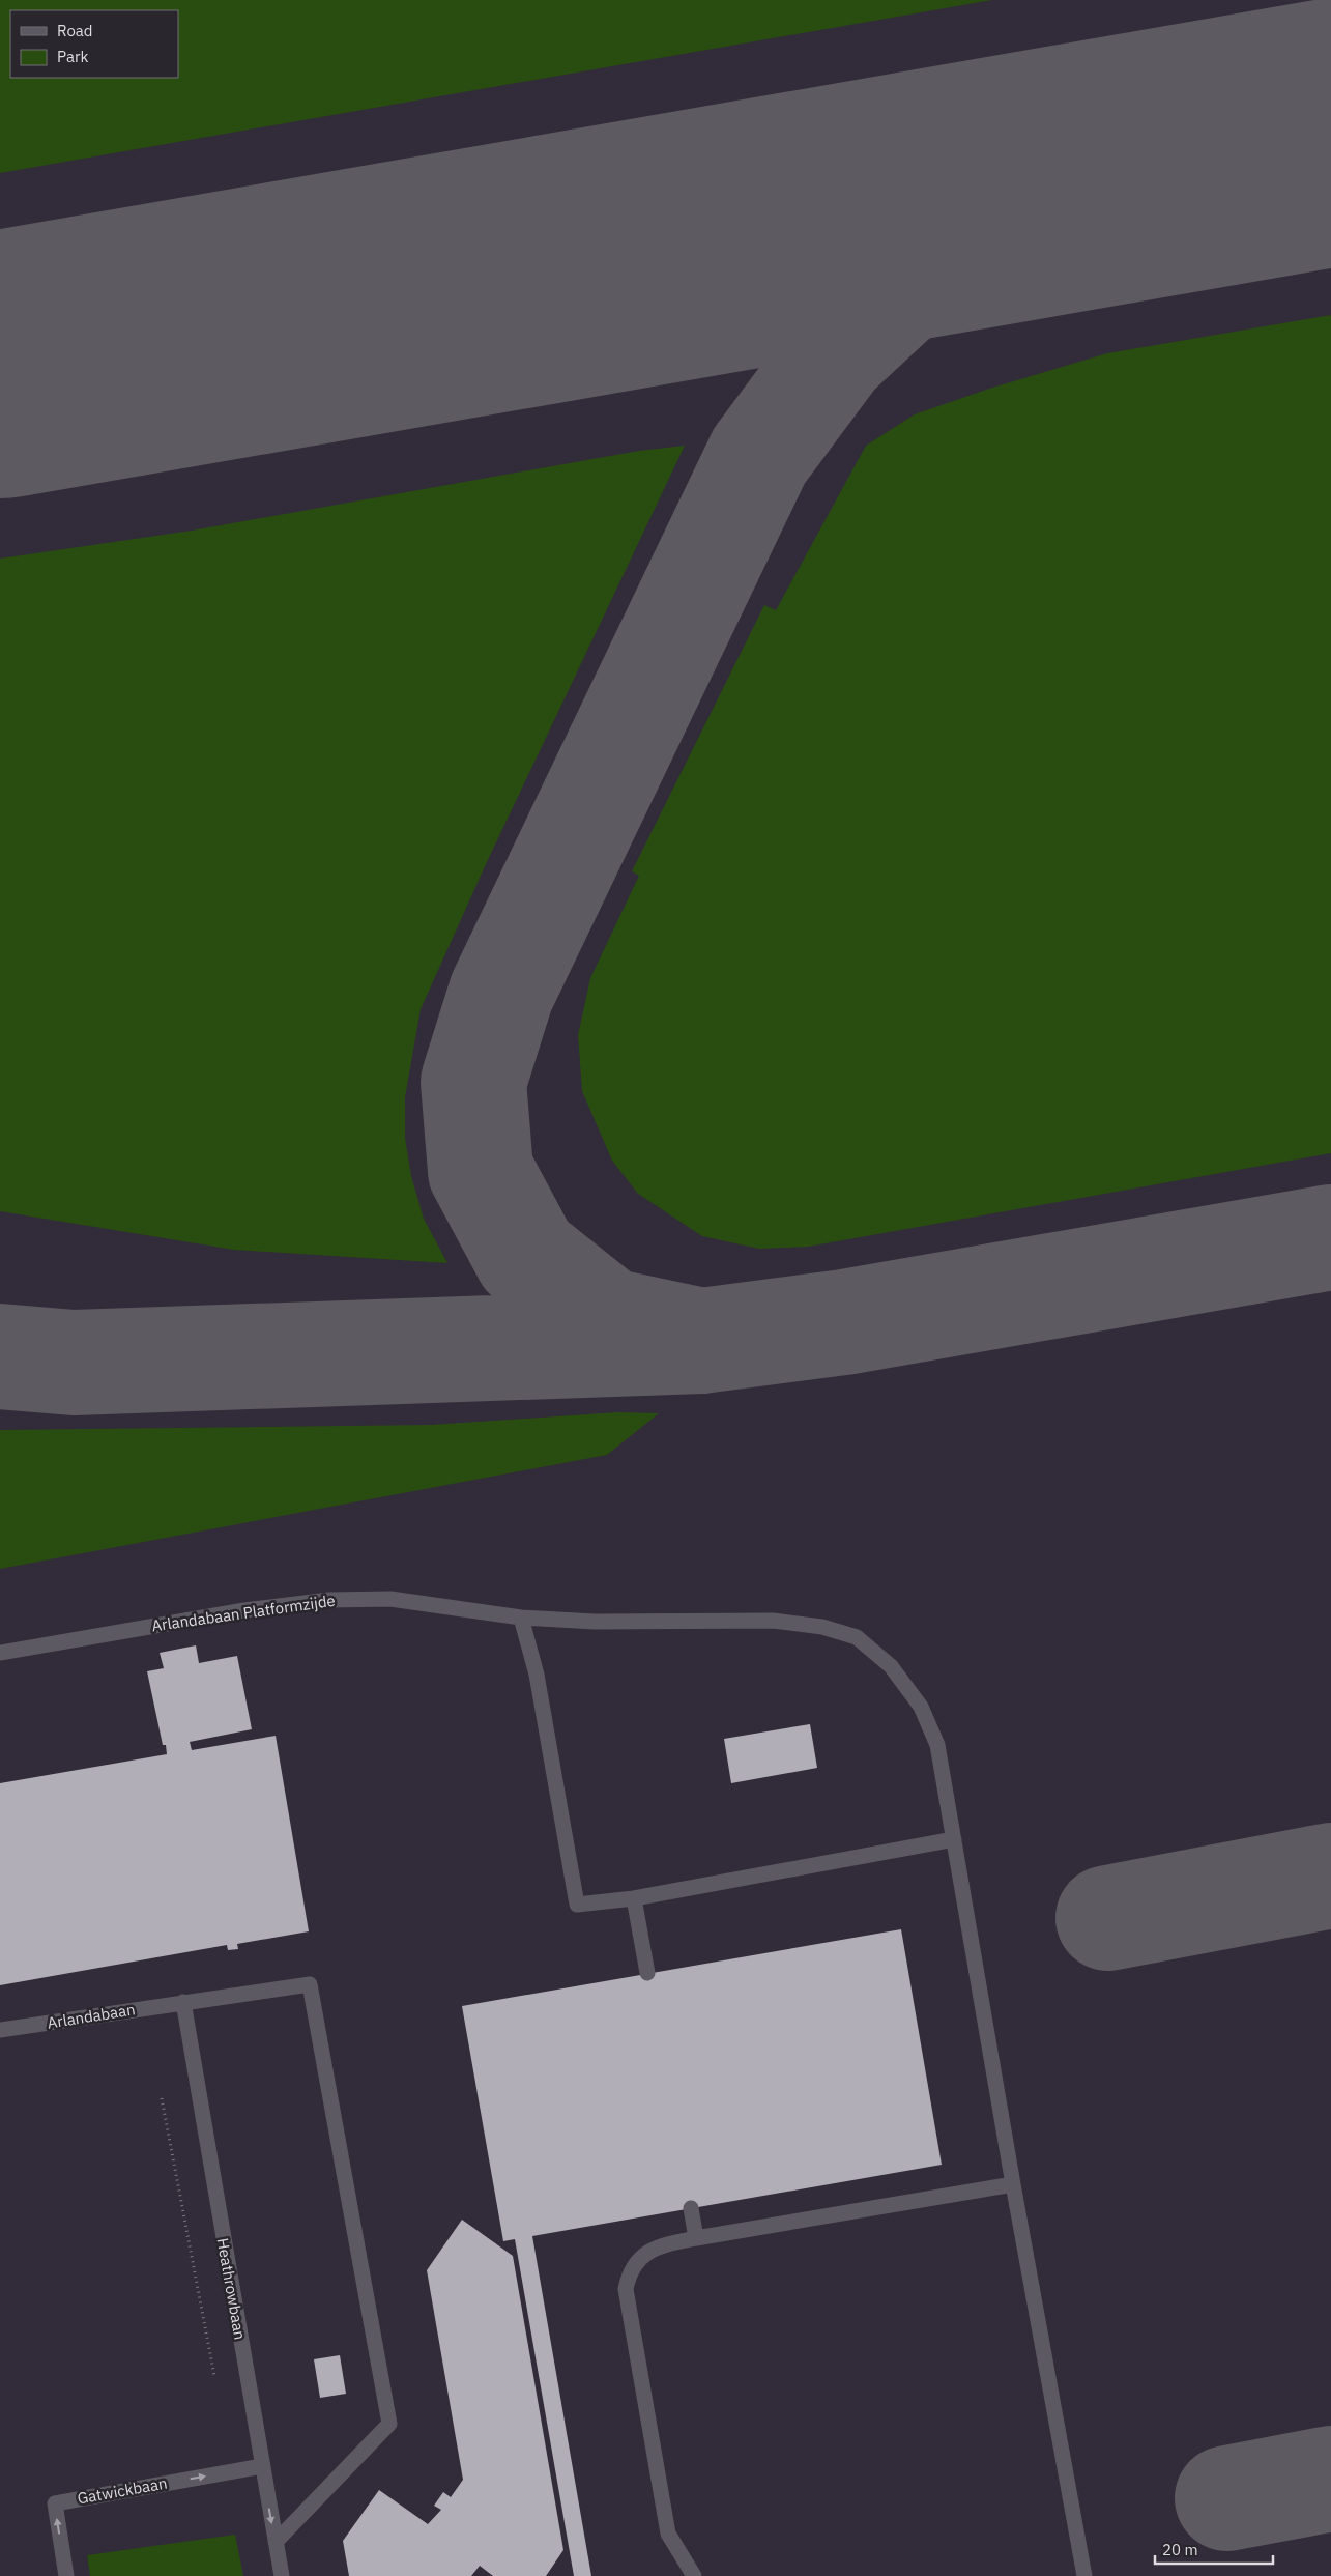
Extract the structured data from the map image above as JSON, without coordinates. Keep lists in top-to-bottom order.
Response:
{
  "streets": {
    "street": [
      "Arlandabaan Platformzijde",
      "Arlandabaan",
      "Heathrowbaan",
      "Gatwickbaan"
    ]
  },
  "crossings": [
    ["Arlandabaan", "Heathrowbaan"],
    ["Heathrowbaan", "Gatwickbaan"]
  ],
  "legend": ["Road", "Park"],
  "scale_bar": "20 m"
}
